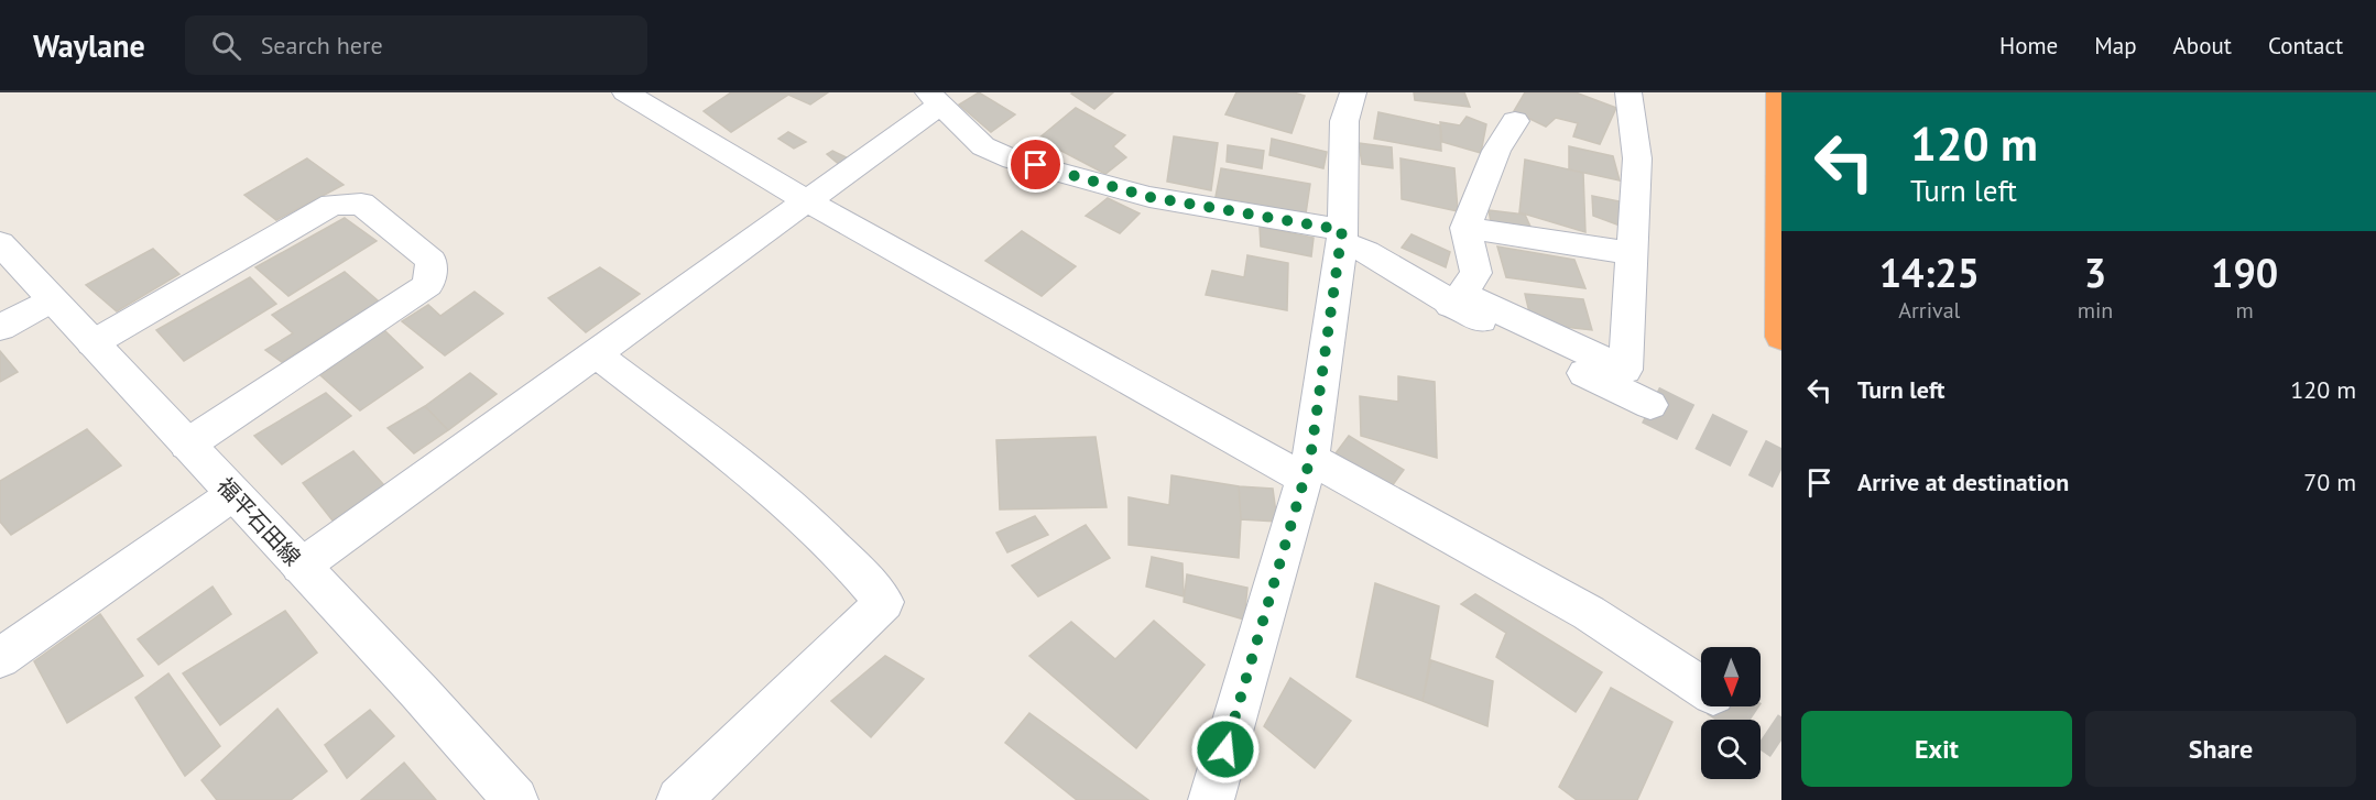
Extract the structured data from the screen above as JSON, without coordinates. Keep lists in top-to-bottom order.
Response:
{
  "streets": {
    "street": ["福平石田線"]
  },
  "north": "bottom",
  "page": {
    "header": "Waylane",
    "search": "Search here",
    "nav": [
      "Home",
      "Map",
      "About",
      "Contact"
    ],
    "turn": ["120 m", "Turn left"],
    "eta": [
      "14:25",
      "Arrival",
      "3",
      "min",
      "190",
      "m"
    ],
    "list": [
      {
        "name": "Turn left",
        "value": "120 m"
      },
      {
        "name": "Arrive at destination",
        "value": "70 m"
      }
    ],
    "buttons": ["Exit", "Share"]
  }
}
